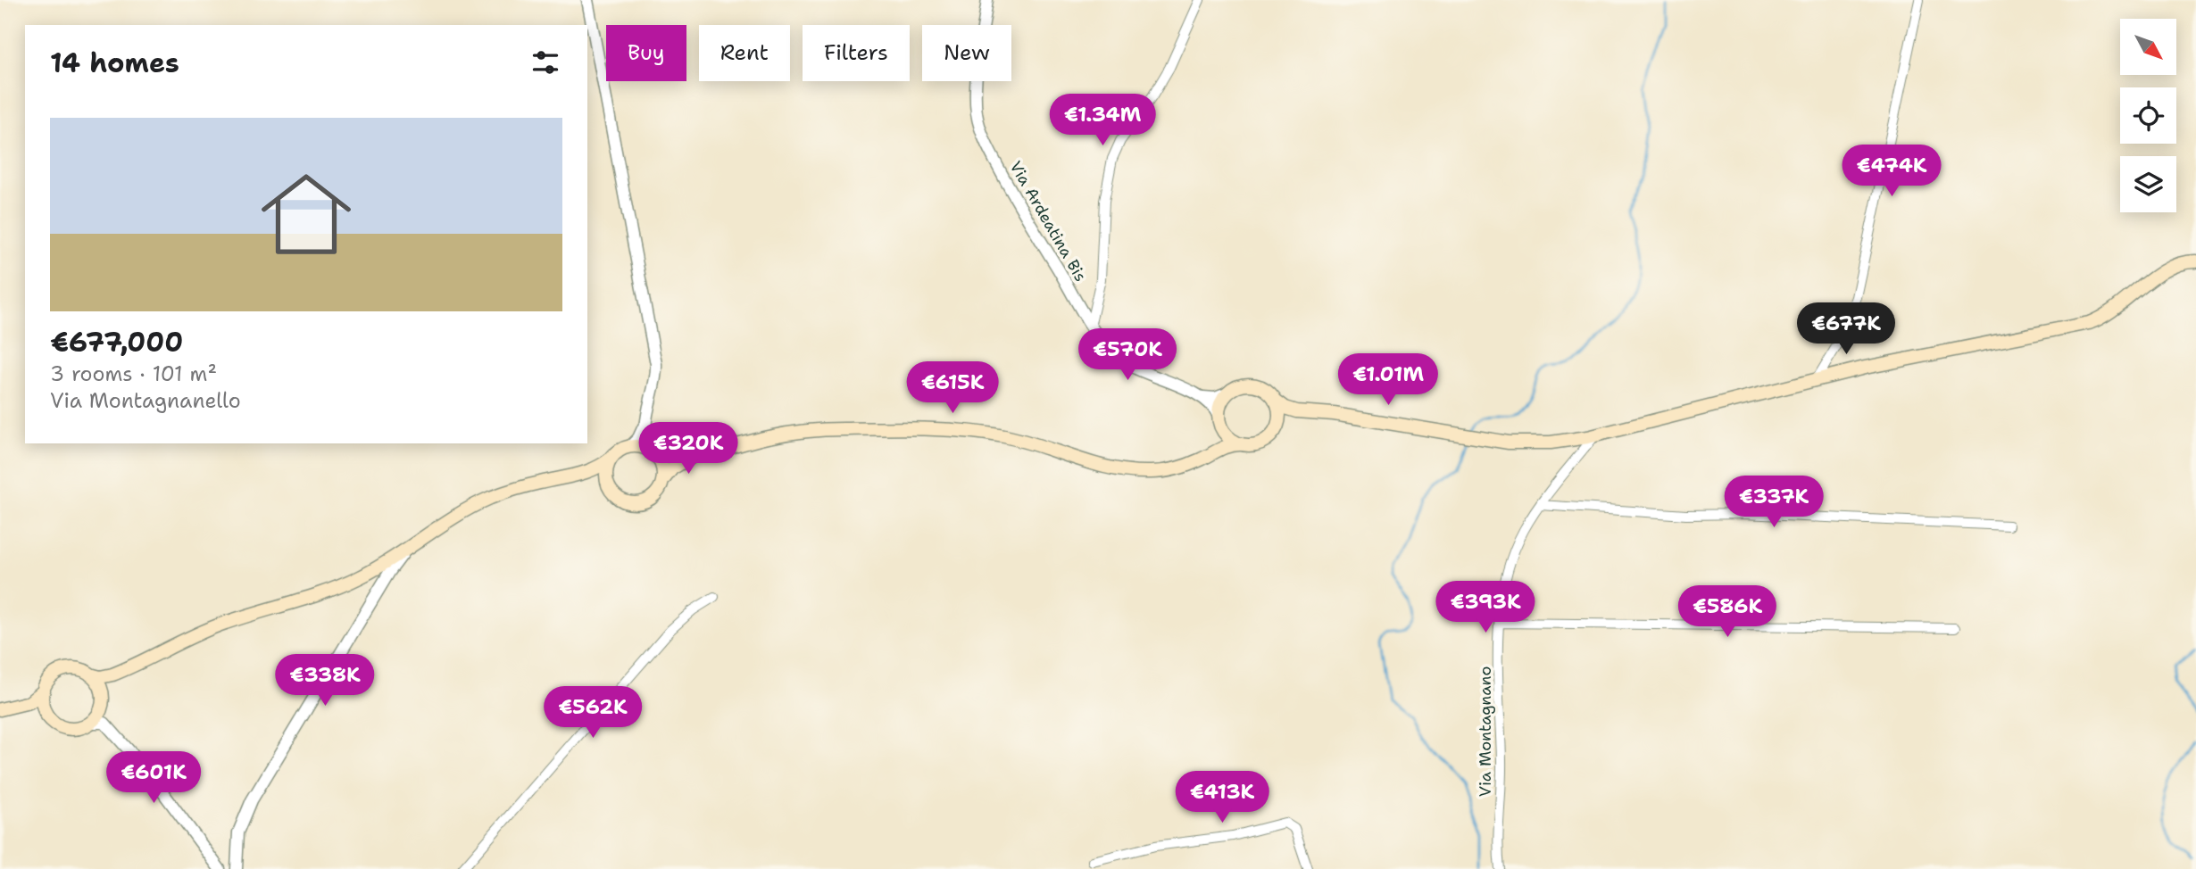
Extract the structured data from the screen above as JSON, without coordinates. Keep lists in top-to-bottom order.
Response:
{
  "streets": {
    "street": ["Via Ardeatina Bis", "Via Montagnano"]
  },
  "north": "bottom right",
  "page": {
    "chip": [
      "Buy",
      "Rent",
      "Filters",
      "New"
    ],
    "heading": "14 homes",
    "price": [
      "€1.34M",
      "€474K",
      "€677K",
      "€570K",
      "€1.01M",
      "€615K",
      "€320K",
      "€337K",
      "€393K",
      "€586K",
      "€338K",
      "€562K",
      "€601K",
      "€413K"
    ],
    "list": [
      {
        "name": "€677,000",
        "note": "3 rooms · 101 m² · Via Montagnanello"
      }
    ]
  }
}
